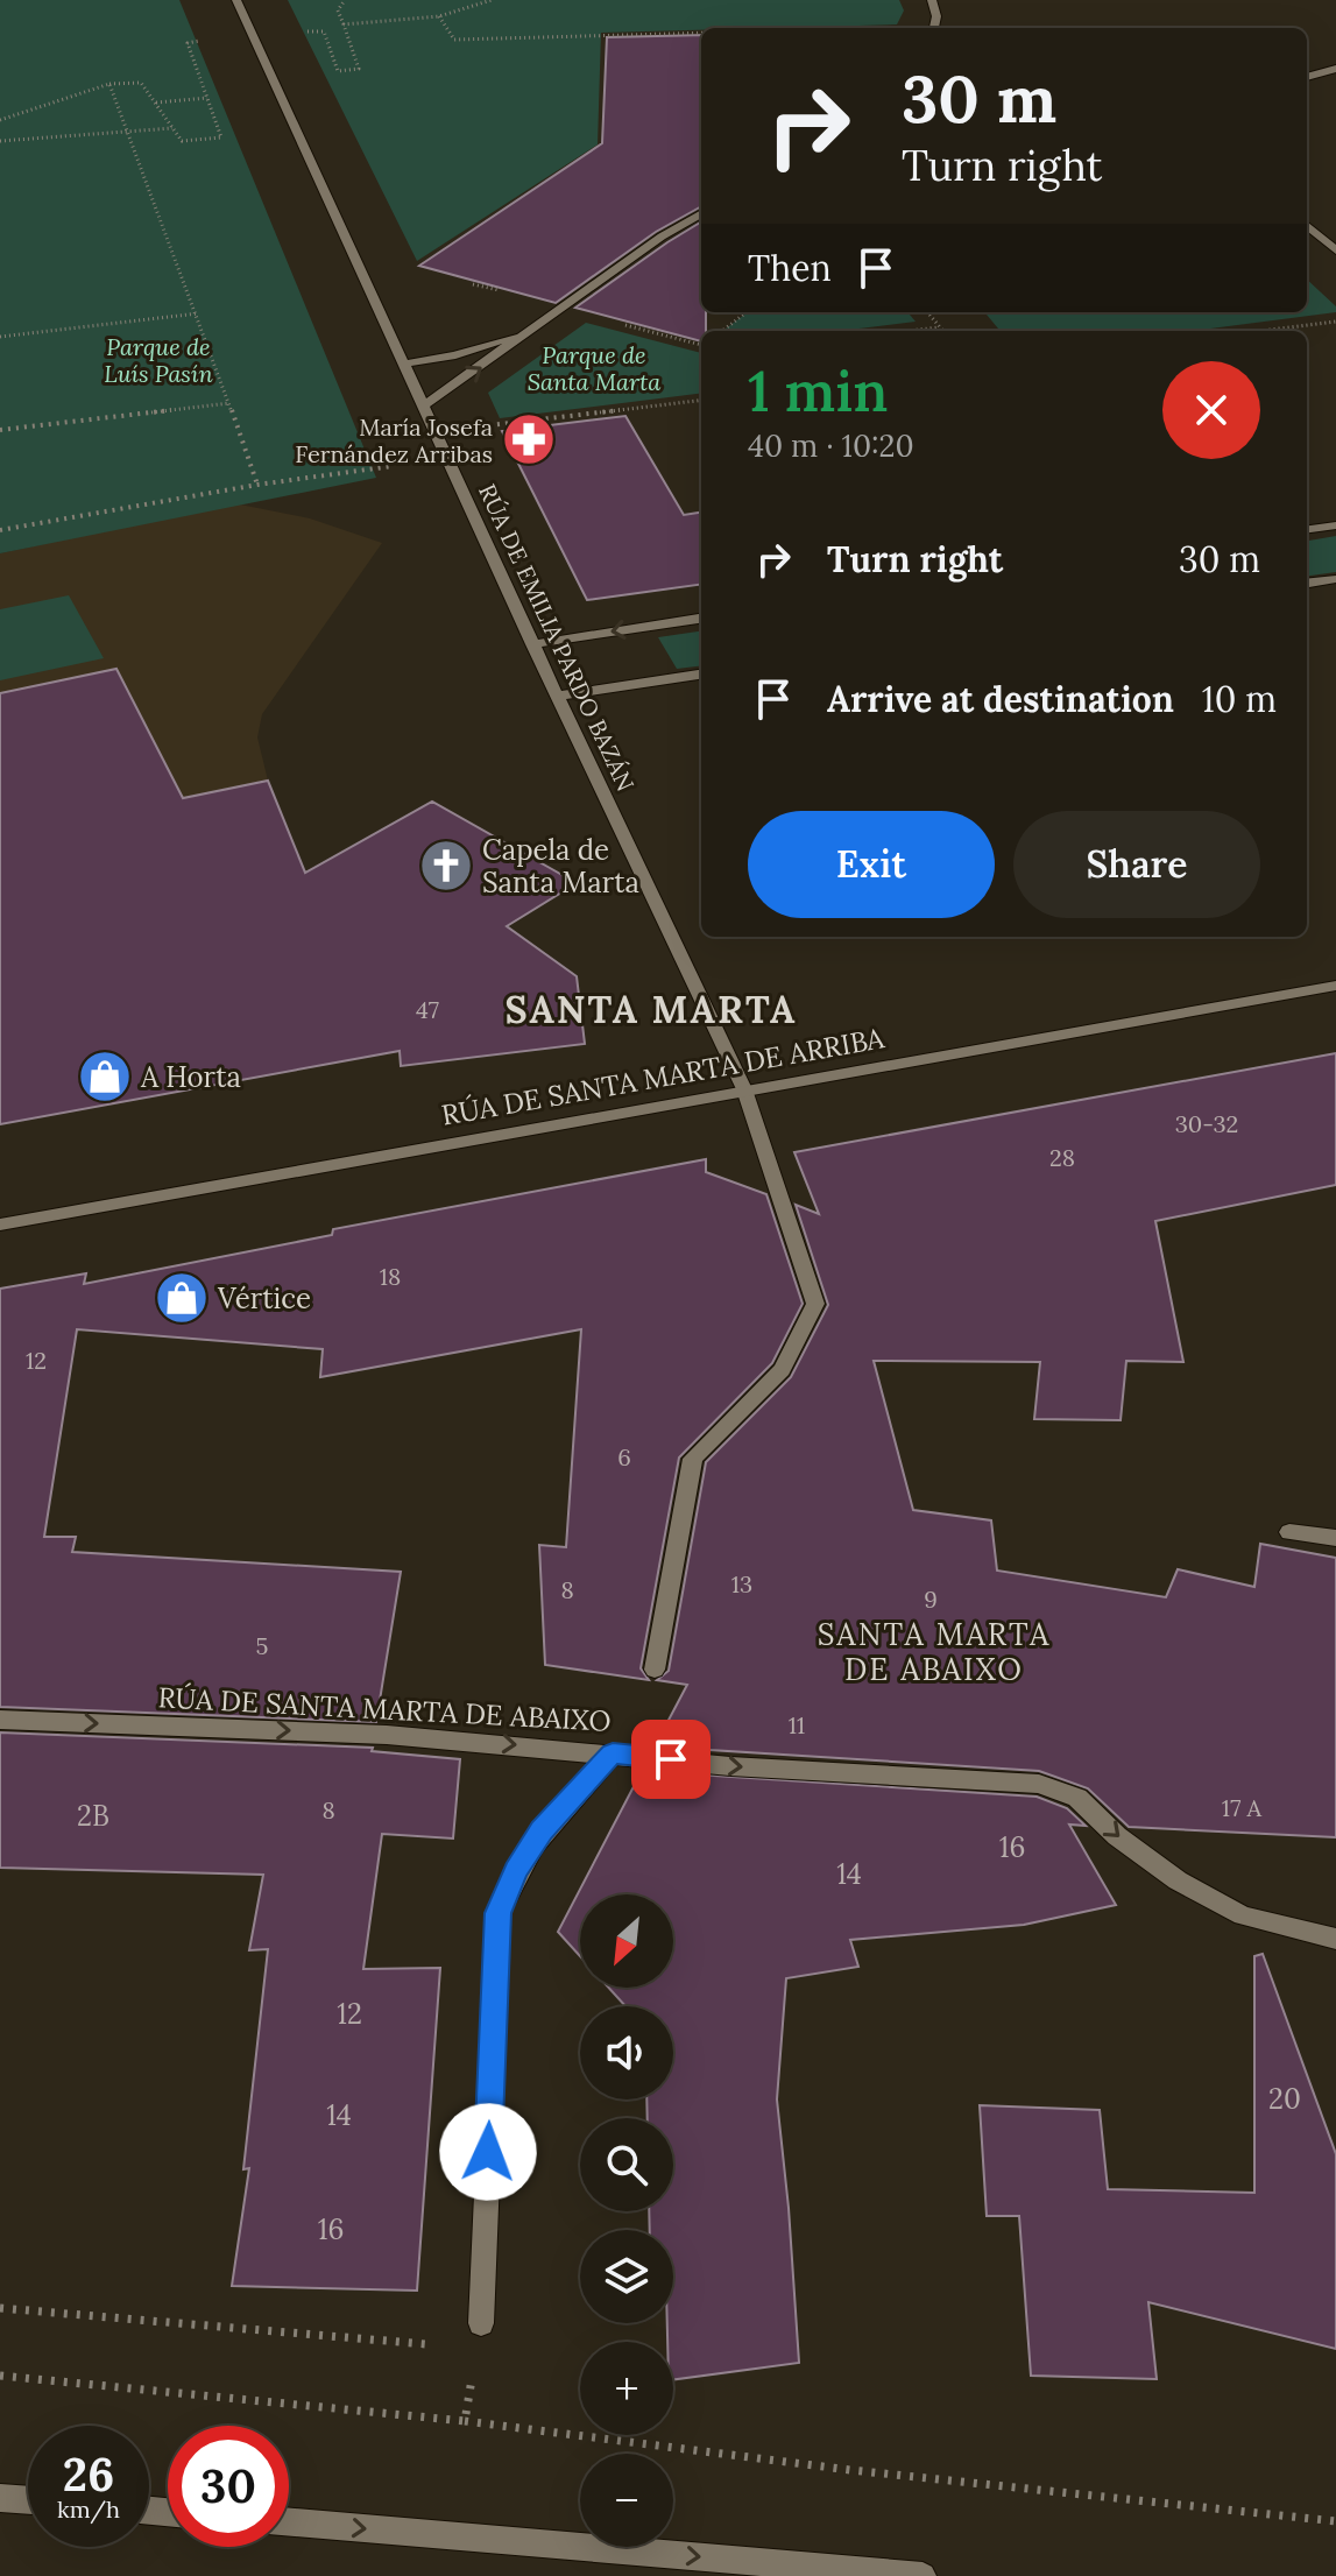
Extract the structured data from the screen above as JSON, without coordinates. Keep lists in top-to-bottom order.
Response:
{
  "streets": {
    "street": ["RÚA DE EMILIA PARDO BAZÁN", "RÚA DE SANTA MARTA DE ARRIBA", "RÚA DE SANTA MARTA DE ABAIXO"]
  },
  "crossings": [
    ["RÚA DE EMILIA PARDO BAZÁN", "RÚA DE SANTA MARTA DE ARRIBA"]
  ],
  "one_way": ["RÚA DE SANTA MARTA DE ABAIXO"],
  "districts": ["SANTA MARTA", "SANTA MARTA DE ABAIXO"],
  "parks": ["Parque de Luís Pasín", "Parque de Santa Marta"],
  "places": {
    "pharmacy": ["María Josefa Fernández Arribas"],
    "church": ["Capela de Santa Marta"],
    "shop": ["A Horta", "Vértice"]
  },
  "house_numbers": [
    "47",
    "30-32",
    "28",
    "18",
    "12",
    "6",
    "13",
    "8",
    "9",
    "5",
    "11",
    "17 A",
    "8",
    "2B",
    "16",
    "14",
    "12",
    "20",
    "14",
    "16"
  ],
  "north": "bottom left",
  "page": {
    "turn": ["30 m", "Turn right"],
    "then": "Then",
    "heading": ["1 min", "40 m · 10:20"],
    "list": [
      {
        "name": "Turn right",
        "value": "30 m"
      },
      {
        "name": "Arrive at destination",
        "value": "10 m"
      }
    ],
    "buttons": ["Exit", "Share"],
    "map_buttons": ["+", "−"],
    "speed": "26 km/h",
    "limit": "30"
  }
}
